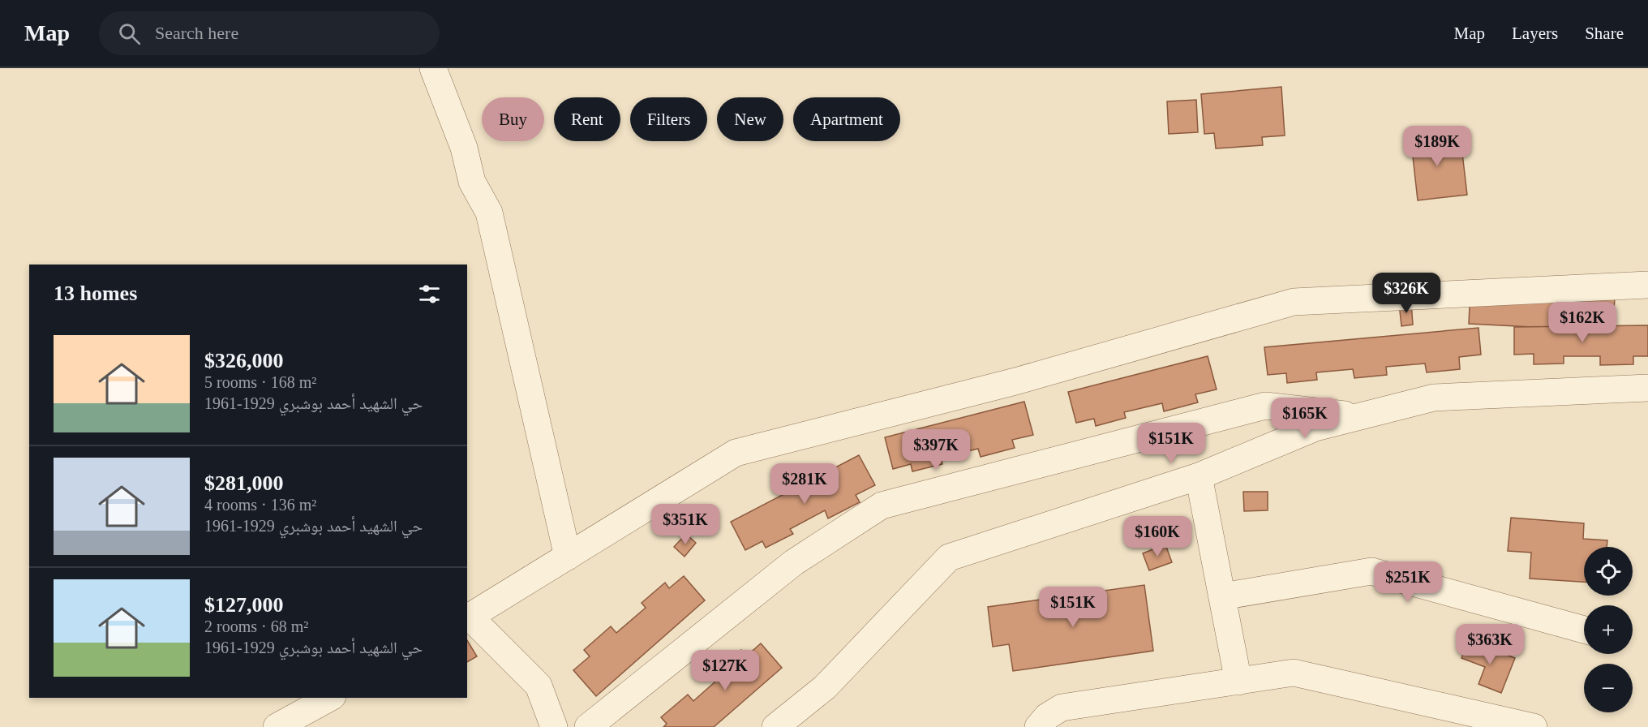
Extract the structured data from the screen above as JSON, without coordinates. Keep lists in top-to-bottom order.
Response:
{
  "page": {
    "header": "Map",
    "search": "Search here",
    "nav": ["Map", "Layers", "Share"],
    "chip": [
      "Buy",
      "Rent",
      "Filters",
      "New",
      "Apartment"
    ],
    "price": [
      "$189K",
      "$326K",
      "$162K",
      "$165K",
      "$151K",
      "$397K",
      "$281K",
      "$351K",
      "$160K",
      "$251K",
      "$151K",
      "$363K",
      "$127K"
    ],
    "heading": "13 homes",
    "list": [
      {
        "name": "$326,000",
        "note": "5 rooms · 168 m² · حي الشهيد أحمد بوشبري 1929-1961"
      },
      {
        "name": "$281,000",
        "note": "4 rooms · 136 m² · حي الشهيد أحمد بوشبري 1929-1961"
      },
      {
        "name": "$127,000",
        "note": "2 rooms · 68 m² · حي الشهيد أحمد بوشبري 1929-1961"
      }
    ],
    "map_buttons": ["+", "−"]
  }
}
